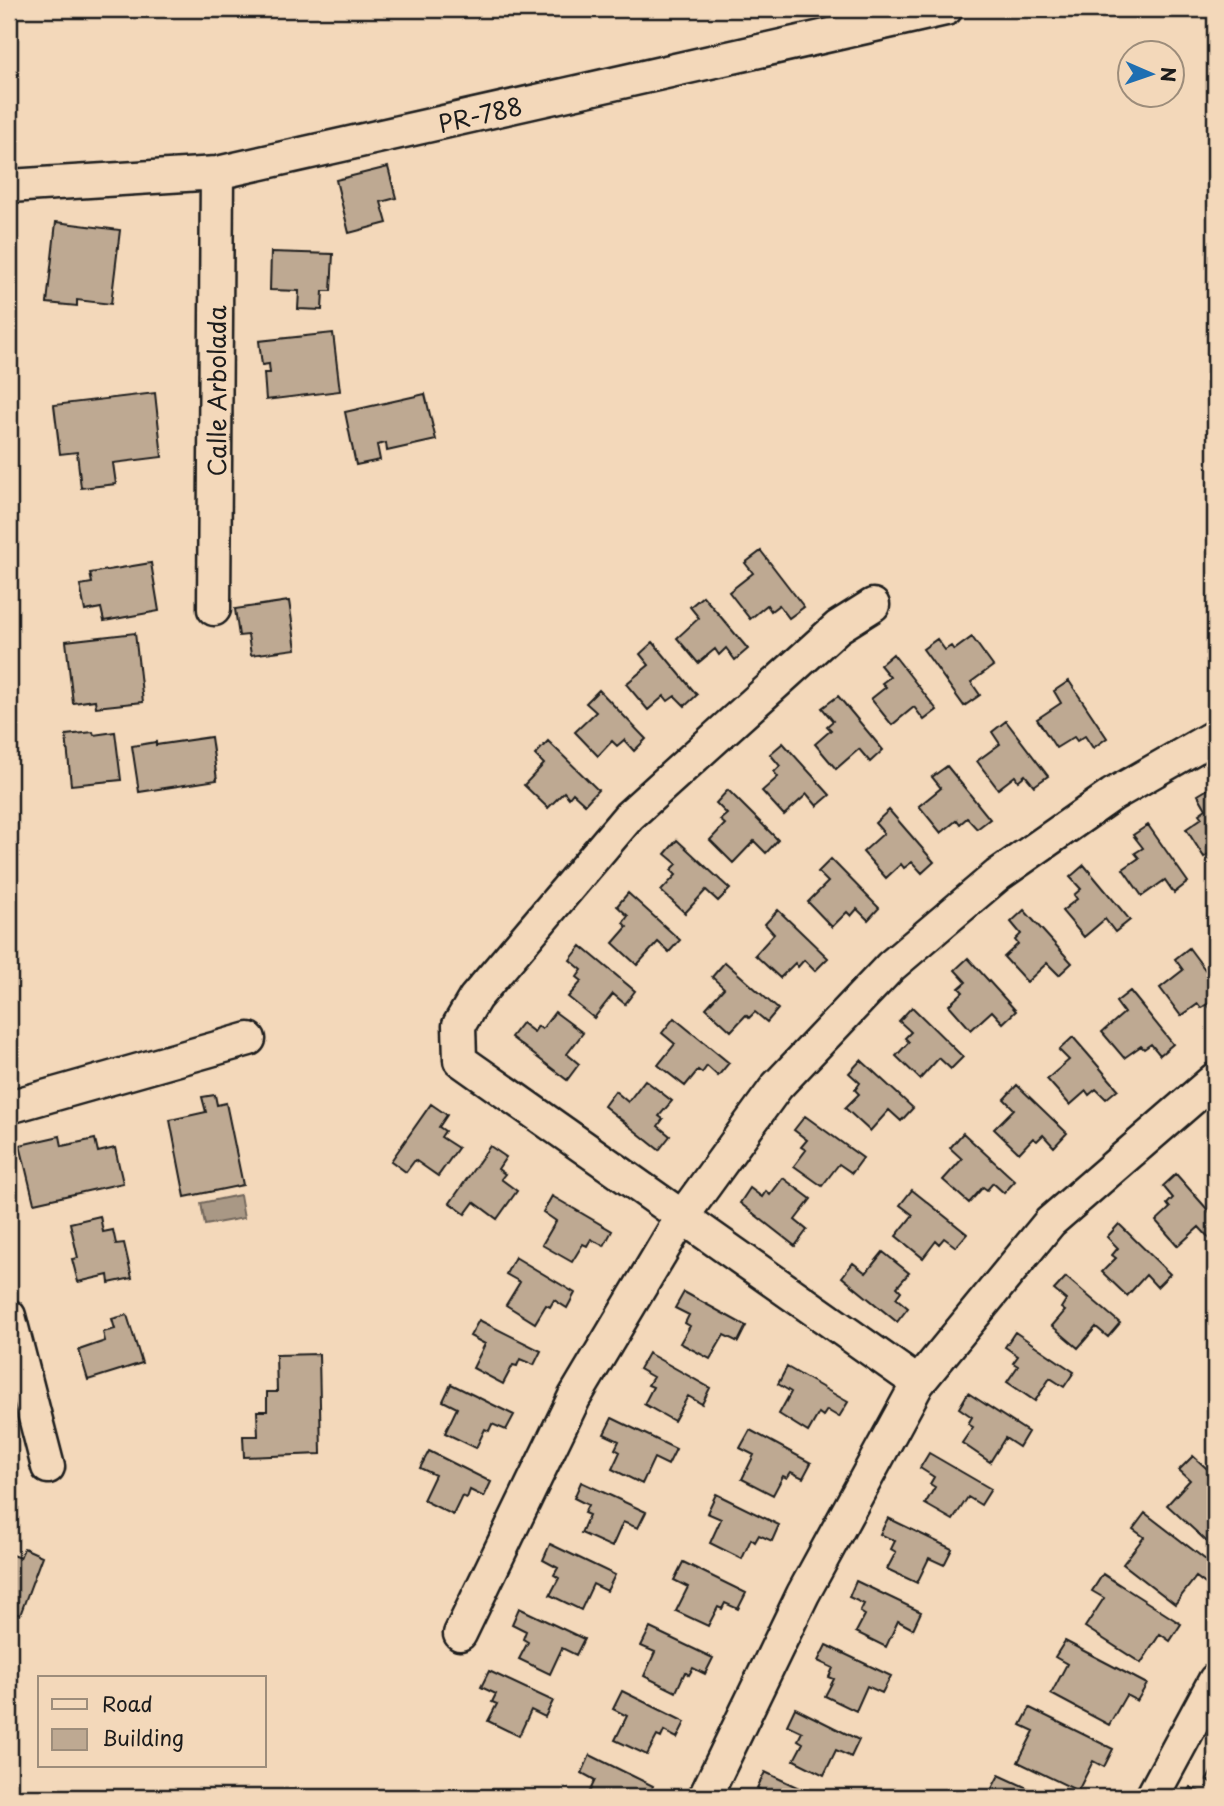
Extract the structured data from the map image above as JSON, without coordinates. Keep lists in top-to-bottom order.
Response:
{
  "streets": {
    "street": ["PR-788", "Calle Arbolada"]
  },
  "crossings": [
    ["PR-788", "Calle Arbolada"]
  ],
  "legend": ["Road", "Building"],
  "north": "right"
}
